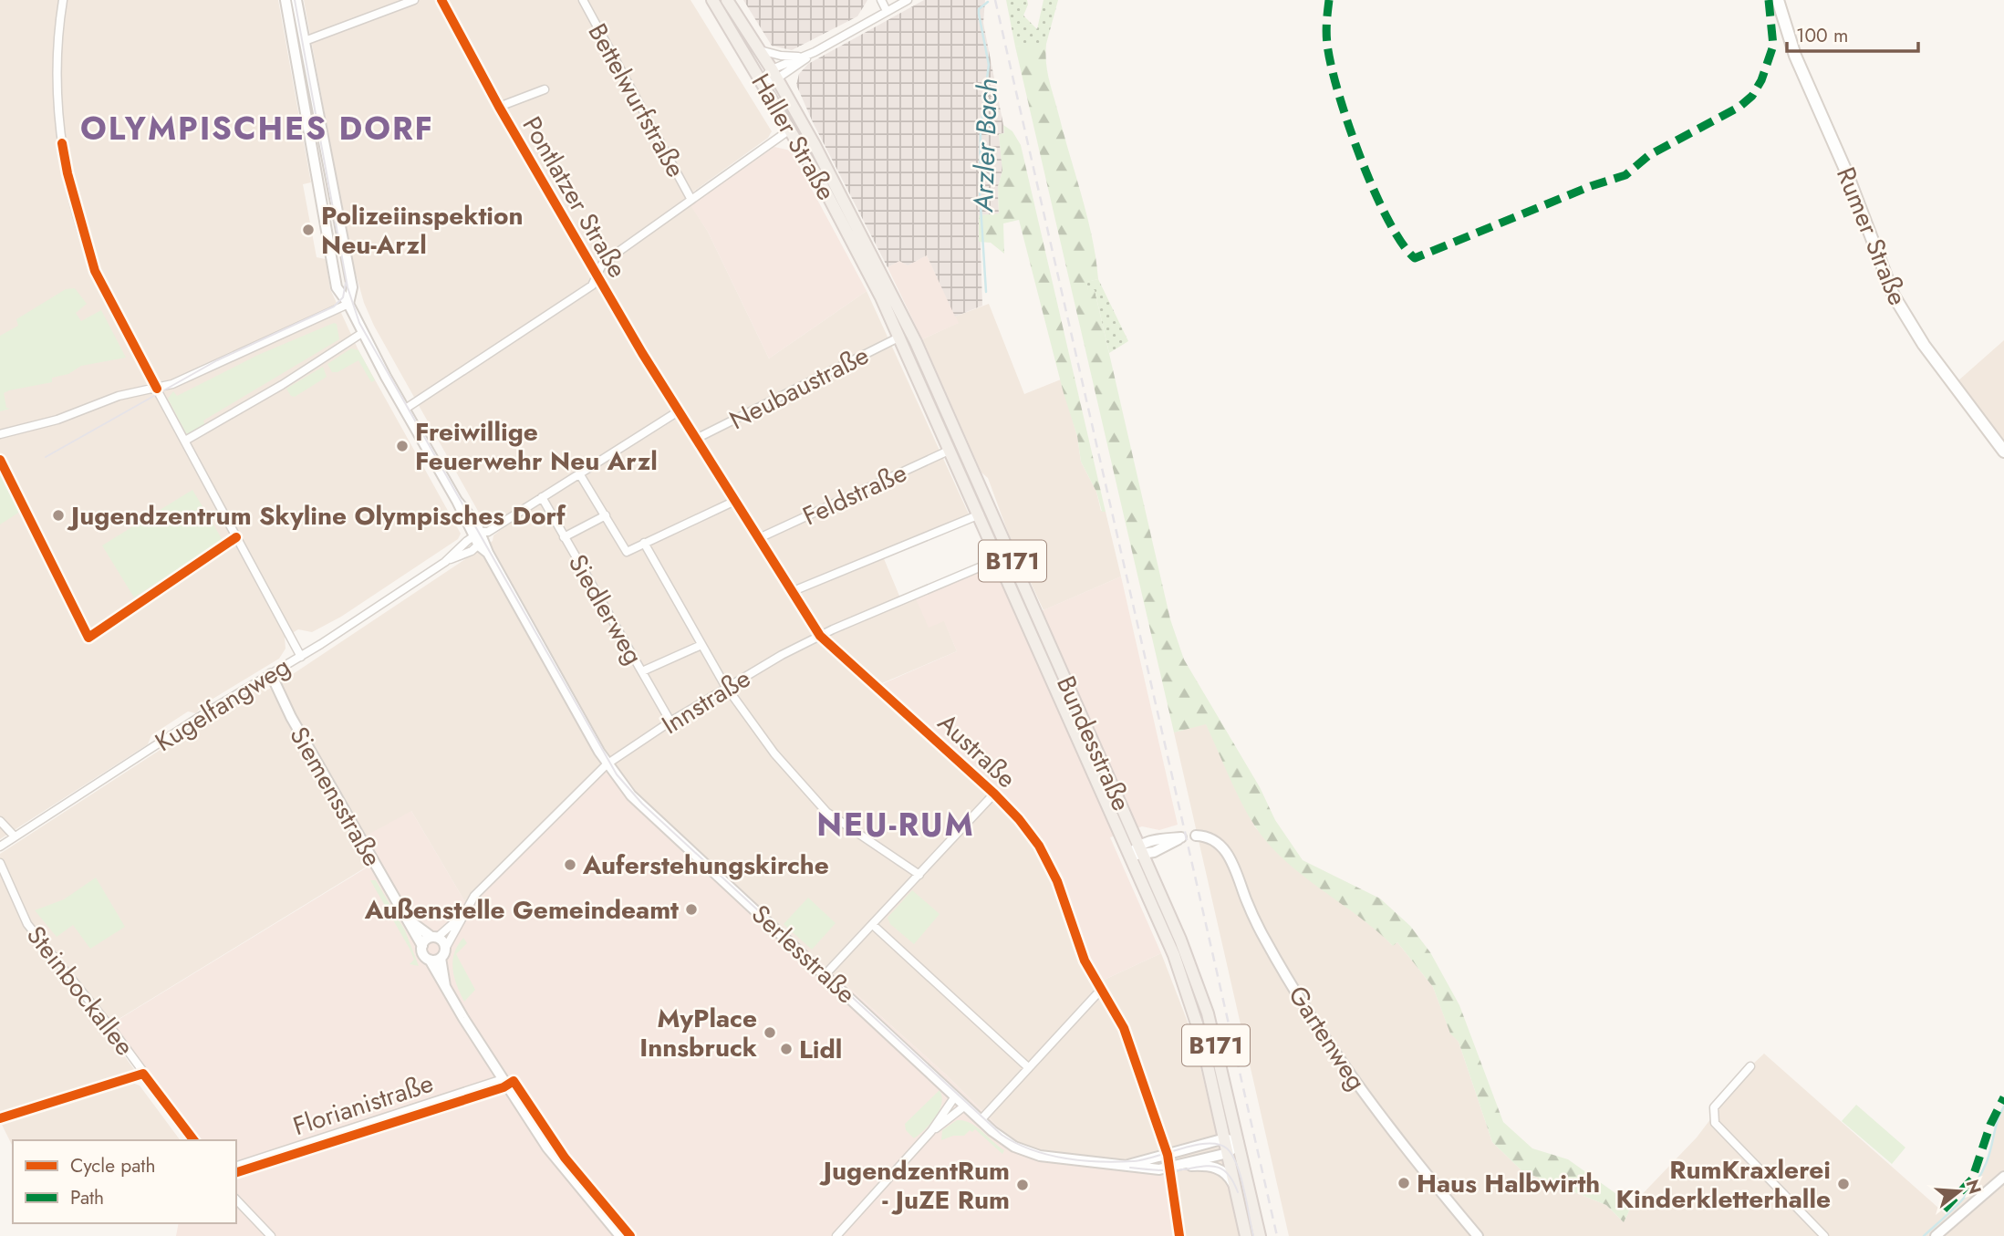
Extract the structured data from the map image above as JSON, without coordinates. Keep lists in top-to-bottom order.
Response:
{
  "streets": {
    "main road": [
      "Haller Straße",
      "Rumer Straße",
      "B171",
      "Bundesstraße"
    ],
    "street": [
      "Bettelwurfstraße",
      "Pontlatzer Straße",
      "Neubaustraße",
      "Feldstraße",
      "Siedlerweg",
      "Innstraße",
      "Kugelfangweg",
      "Austraße",
      "Siemensstraße",
      "Serlesstraße",
      "Steinbockallee",
      "Gartenweg",
      "Florianistraße"
    ]
  },
  "crossings": [
    ["Haller Straße", "Bundesstraße"],
    ["Pontlatzer Straße", "Kugelfangweg"],
    ["Pontlatzer Straße", "Austraße"],
    ["Neubaustraße", "Bundesstraße"],
    ["Neubaustraße", "Austraße"],
    ["Feldstraße", "Bundesstraße"],
    ["Feldstraße", "Austraße"],
    ["Siedlerweg", "Innstraße"],
    ["Siedlerweg", "Kugelfangweg"],
    ["Innstraße", "Bundesstraße"],
    ["Innstraße", "Austraße"],
    ["Innstraße", "Siemensstraße"],
    ["Innstraße", "Serlesstraße"],
    ["Kugelfangweg", "Austraße"],
    ["Kugelfangweg", "Siemensstraße"],
    ["Kugelfangweg", "Serlesstraße"],
    ["Bundesstraße", "Serlesstraße"],
    ["Austraße", "Serlesstraße"]
  ],
  "districts": ["OLYMPISCHES DORF", "NEU-RUM"],
  "water": ["Arzler Bach"],
  "places": [
    "Polizeiinspektion Neu-Arzl",
    "Freiwillige Feuerwehr Neu Arzl",
    "Jugendzentrum Skyline Olympisches Dorf",
    "Auferstehungskirche",
    "Außenstelle Gemeindeamt",
    "MyPlace Innsbruck",
    "Lidl",
    "Haus Halbwirth",
    "RumKraxlerei Kinderkletterhalle",
    "JugendzentRum - JuZE Rum"
  ],
  "legend": ["Cycle path", "Path"],
  "scale_bar": "100 m",
  "north": "right"
}
